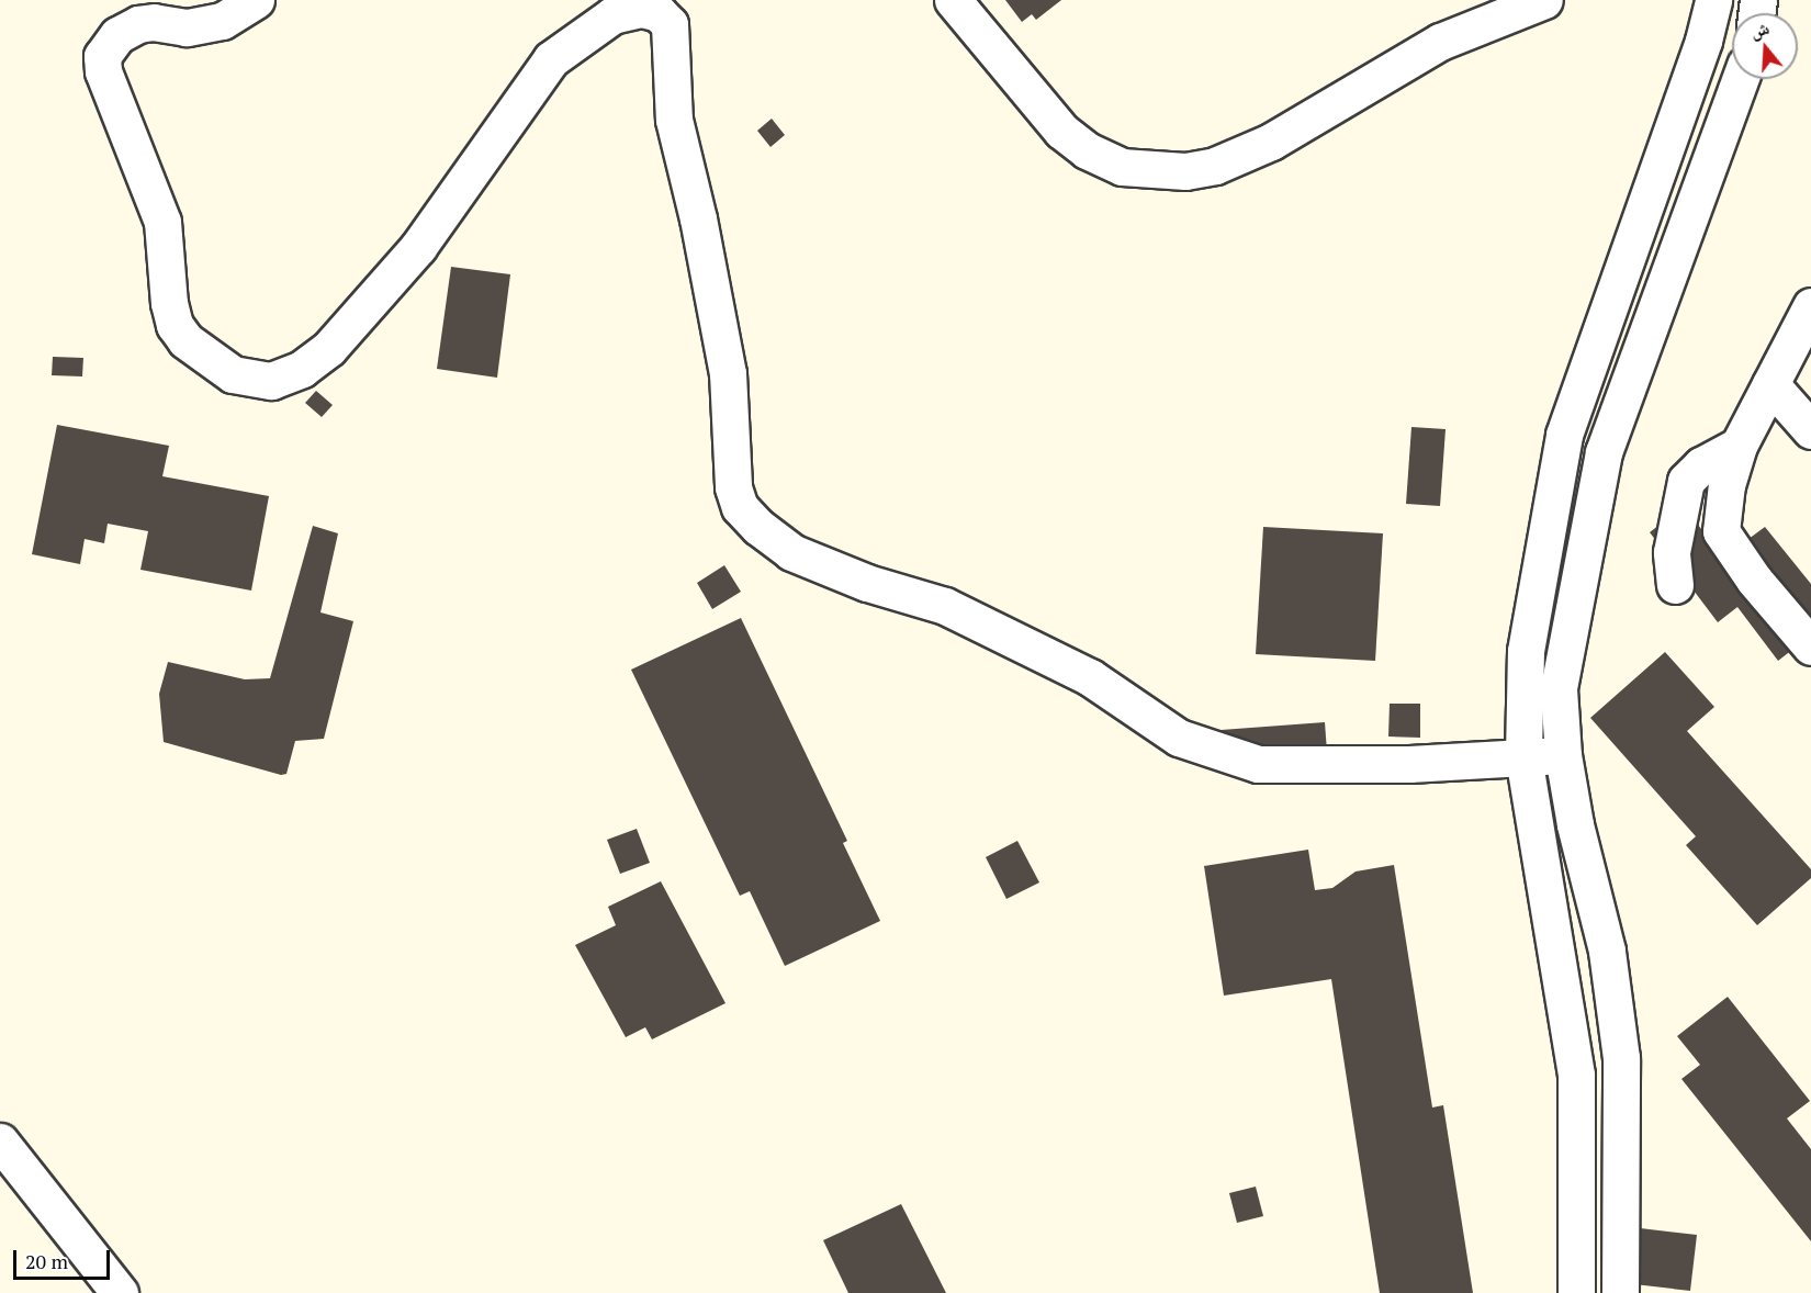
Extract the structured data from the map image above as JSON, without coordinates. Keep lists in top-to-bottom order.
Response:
{
  "scale_bar": "20 m",
  "north": "top"
}
